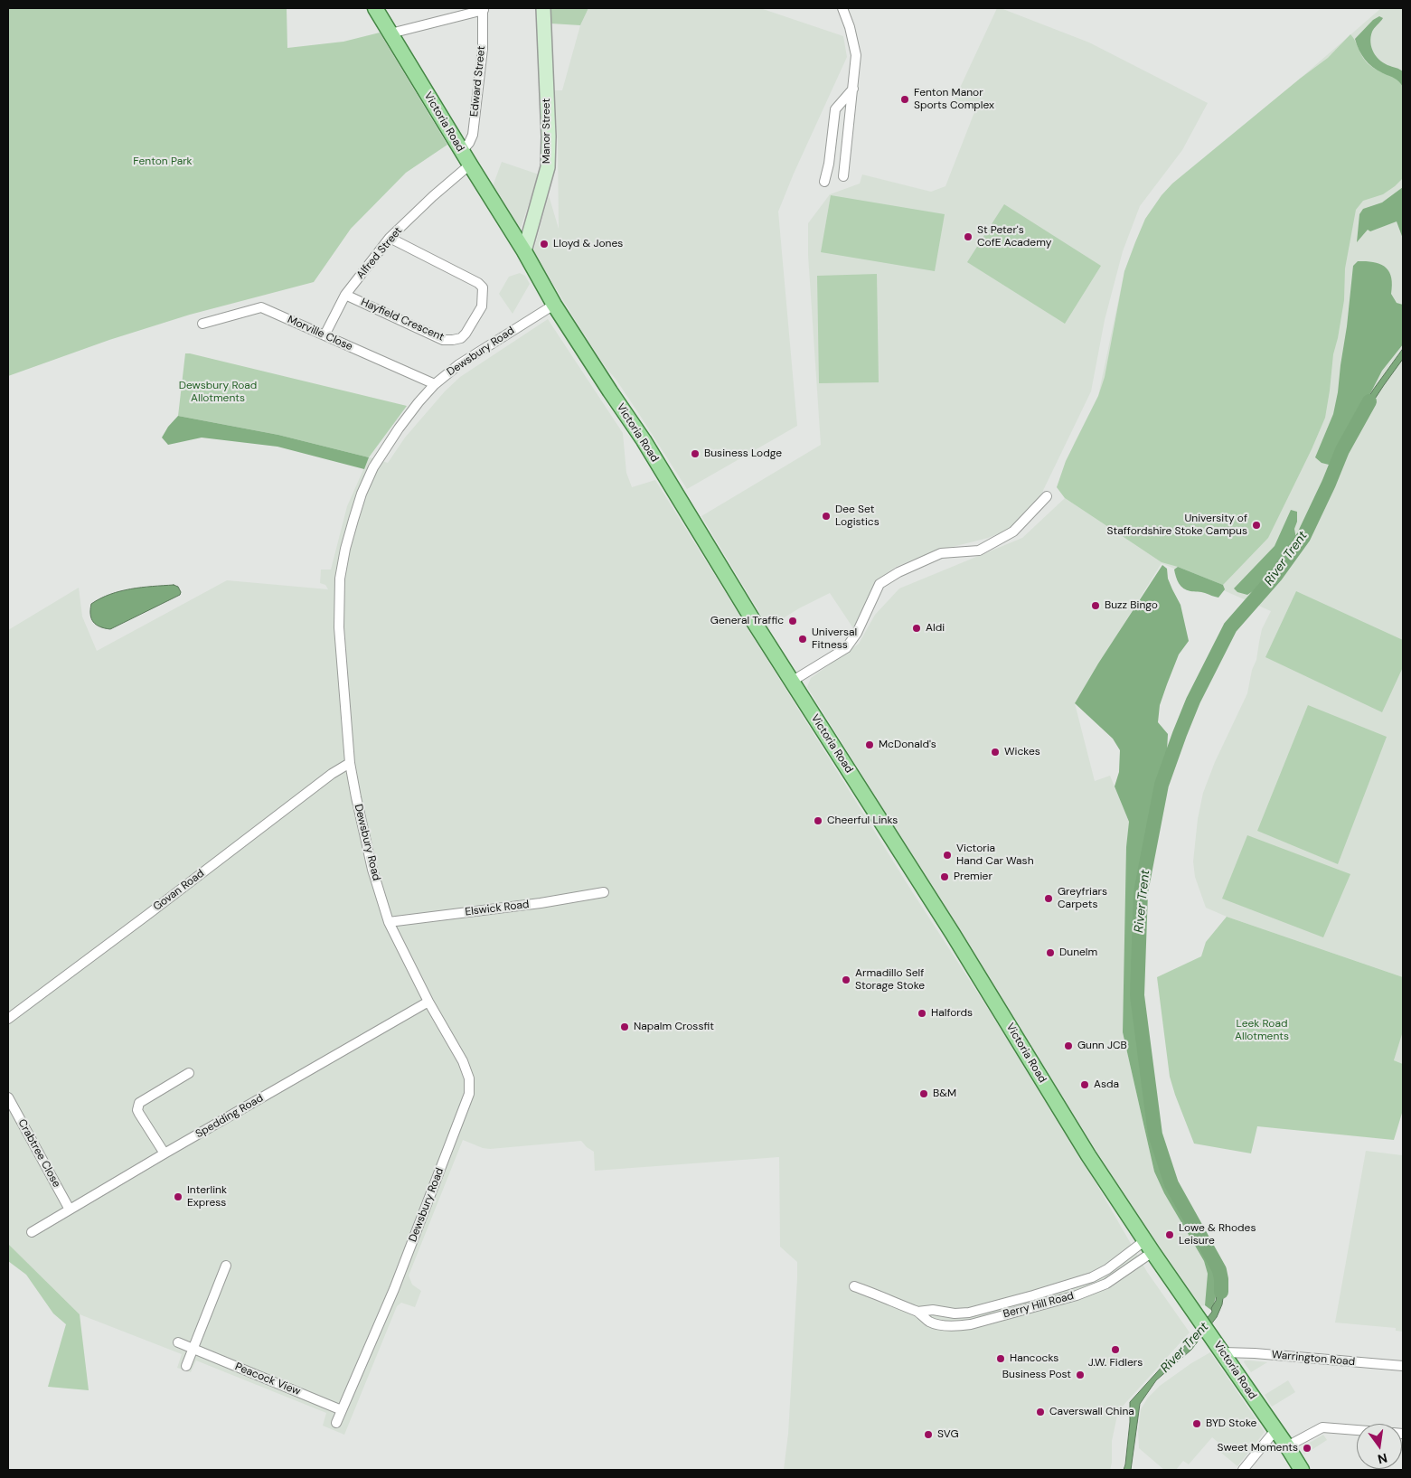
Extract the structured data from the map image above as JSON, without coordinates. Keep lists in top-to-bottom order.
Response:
{
  "streets": {
    "main road": ["Victoria Road"],
    "street": [
      "Edward Street",
      "Manor Street",
      "Alfred Street",
      "Hayfield Crescent",
      "Morville Close",
      "Dewsbury Road",
      "Govan Road",
      "Elswick Road",
      "Spedding Road",
      "Crabtree Close",
      "Berry Hill Road",
      "Warrington Road",
      "Peacock View"
    ]
  },
  "crossings": [
    ["Edward Street", "Victoria Road"],
    ["Victoria Road", "Manor Street"],
    ["Victoria Road", "Alfred Street"],
    ["Victoria Road", "Dewsbury Road"],
    ["Victoria Road", "Berry Hill Road"],
    ["Victoria Road", "Warrington Road"],
    ["Alfred Street", "Hayfield Crescent"],
    ["Alfred Street", "Morville Close"],
    ["Morville Close", "Dewsbury Road"],
    ["Dewsbury Road", "Govan Road"],
    ["Dewsbury Road", "Elswick Road"],
    ["Dewsbury Road", "Spedding Road"],
    ["Dewsbury Road", "Peacock View"],
    ["Spedding Road", "Crabtree Close"]
  ],
  "water": ["River Trent"],
  "parks": ["Fenton Park", "Dewsbury Road Allotments", "Leek Road Allotments"],
  "places": [
    "Fenton Manor Sports Complex",
    "St Peter's CofE Academy",
    "Lloyd & Jones",
    "Business Lodge",
    "Dee Set Logistics",
    "University of Staffordshire Stoke Campus",
    "Buzz Bingo",
    "General Traffic",
    "Aldi",
    "Universal Fitness",
    "McDonald's",
    "Wickes",
    "Cheerful Links",
    "Victoria Hand Car Wash",
    "Premier",
    "Greyfriars Carpets",
    "Dunelm",
    "Armadillo Self Storage Stoke",
    "Halfords",
    "Napalm Crossfit",
    "Gunn JCB",
    "Asda",
    "B&M",
    "Interlink Express",
    "Lowe & Rhodes Leisure",
    "J.W. Fidlers",
    "Hancocks",
    "Business Post",
    "Caverswall China",
    "BYD Stoke",
    "SVG",
    "Sweet Moments"
  ],
  "north": "bottom"
}
